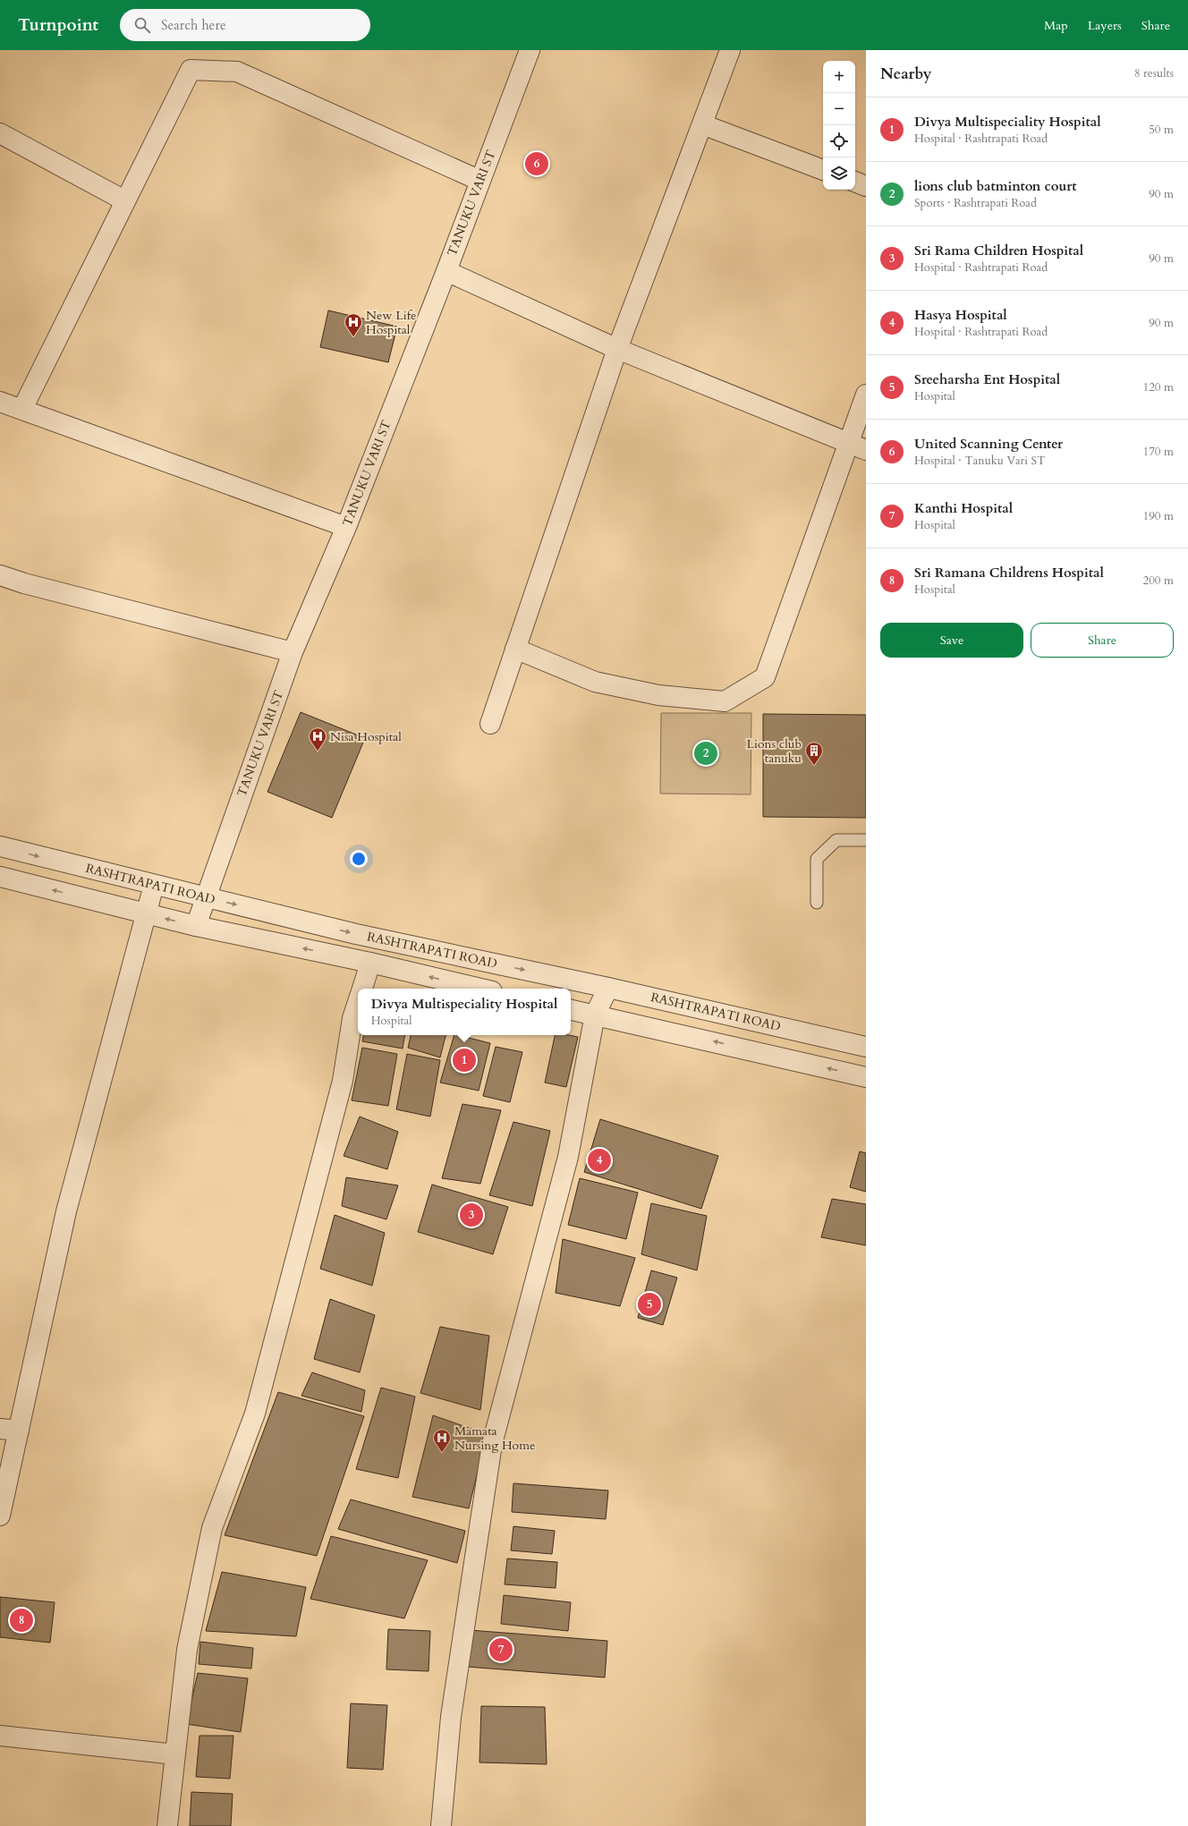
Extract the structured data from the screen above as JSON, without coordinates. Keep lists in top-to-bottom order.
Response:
{
  "streets": {
    "street": ["TANUKU VARI ST", "RASHTRAPATI ROAD"]
  },
  "crossings": [
    ["TANUKU VARI ST", "RASHTRAPATI ROAD"]
  ],
  "places": {
    "hospital": ["New Life Hospital", "Nisa Hospital", "Mamata Nursing Home"],
    "building": ["Lions club tanuku"]
  },
  "page": {
    "header": "Turnpoint",
    "search": "Search here",
    "nav": ["Map", "Layers", "Share"],
    "heading": ["Nearby", "8 results"],
    "map_buttons": ["+", "−"],
    "list": [
      {
        "mark": "1",
        "name": "Divya Multispeciality Hospital",
        "note": "Hospital · Rashtrapati Road",
        "value": "50 m"
      },
      {
        "mark": "2",
        "name": "lions club batminton court",
        "note": "Sports · Rashtrapati Road",
        "value": "90 m"
      },
      {
        "mark": "3",
        "name": "Sri Rama Children Hospital",
        "note": "Hospital · Rashtrapati Road",
        "value": "90 m"
      },
      {
        "mark": "4",
        "name": "Hasya Hospital",
        "note": "Hospital · Rashtrapati Road",
        "value": "90 m"
      },
      {
        "mark": "5",
        "name": "Sreeharsha Ent Hospital",
        "note": "Hospital",
        "value": "120 m"
      },
      {
        "mark": "6",
        "name": "United Scanning Center",
        "note": "Hospital · Tanuku Vari ST",
        "value": "170 m"
      },
      {
        "mark": "7",
        "name": "Kanthi Hospital",
        "note": "Hospital",
        "value": "190 m"
      },
      {
        "mark": "8",
        "name": "Sri Ramana Childrens Hospital",
        "note": "Hospital",
        "value": "200 m"
      }
    ],
    "pins": [
      "6",
      "2",
      "1",
      "4",
      "3",
      "5",
      "8",
      "7"
    ],
    "buttons": ["Save", "Share"],
    "popup": ["Divya Multispeciality Hospital", "Hospital"]
  }
}
